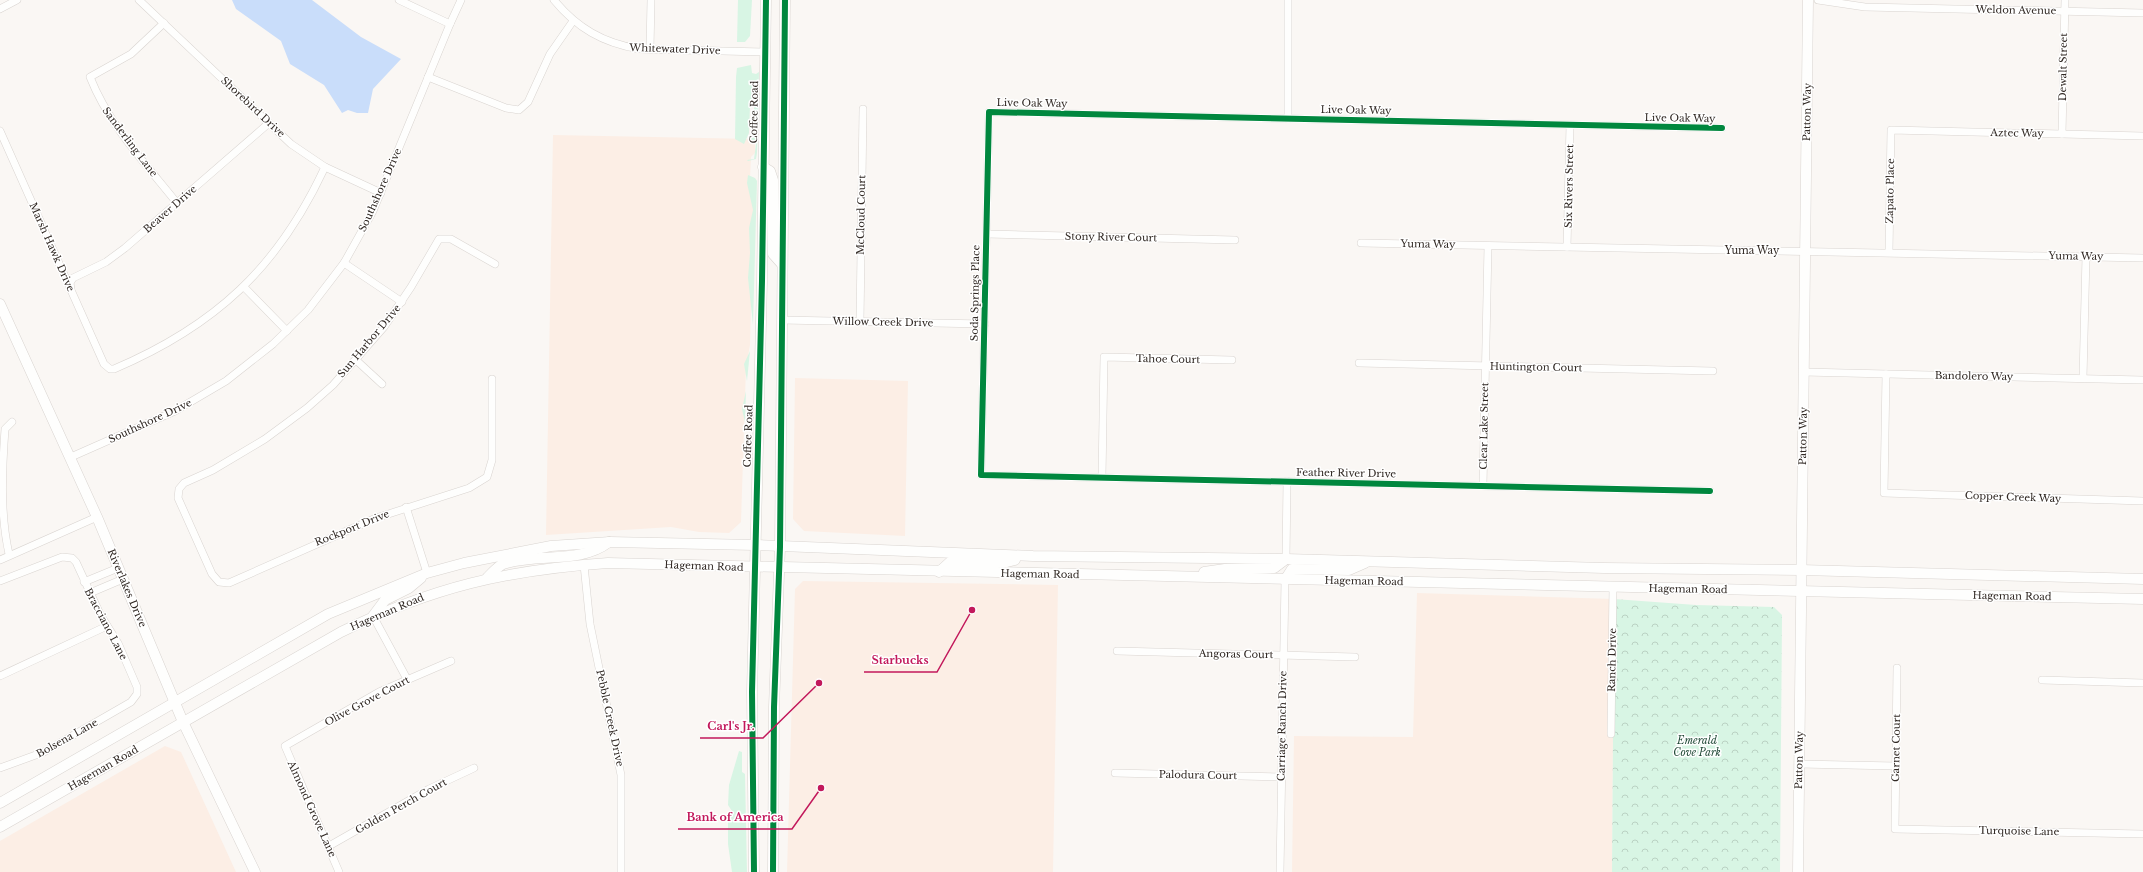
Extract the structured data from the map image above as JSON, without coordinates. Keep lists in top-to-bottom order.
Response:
{
  "streets": {
    "main road": [
      "Coffee Road",
      "Patton Way",
      "Hageman Road",
      "Riverlakes Drive"
    ],
    "street": [
      "Weldon Avenue",
      "Whitewater Drive",
      "Dewalt Street",
      "Live Oak Way",
      "Shorebird Drive",
      "Aztec Way",
      "Sanderling Lane",
      "Six Rivers Street",
      "Southshore Drive",
      "Zapato Place",
      "Beaver Drive",
      "McCloud Court",
      "Stony River Court",
      "Yuma Way",
      "Marsh Hawk Drive",
      "Soda Springs Place",
      "Willow Creek Drive",
      "Sun Harbor Drive",
      "Tahoe Court",
      "Huntington Court",
      "Bandolero Way",
      "Clear Lake Street",
      "Feather River Drive",
      "Copper Creek Way",
      "Rockport Drive",
      "Bracciano Lane",
      "Angoras Court",
      "Ranch Drive",
      "Olive Grove Court",
      "Pebble Creek Drive",
      "Carriage Ranch Drive",
      "Bolsena Lane",
      "Garnet Court",
      "Palodura Court",
      "Golden Perch Court",
      "Almond Grove Lane",
      "Turquoise Lane"
    ]
  },
  "crossings": [
    ["Weldon Avenue", "Dewalt Street"],
    ["Whitewater Drive", "Coffee Road"],
    ["Dewalt Street", "Aztec Way"],
    ["Live Oak Way", "Six Rivers Street"],
    ["Live Oak Way", "Soda Springs Place"],
    ["Shorebird Drive", "Sanderling Lane"],
    ["Shorebird Drive", "Southshore Drive"],
    ["Shorebird Drive", "Beaver Drive"],
    ["Coffee Road", "Hageman Road"],
    ["Patton Way", "Yuma Way"],
    ["Patton Way", "Bandolero Way"],
    ["Patton Way", "Hageman Road"],
    ["Aztec Way", "Zapato Place"],
    ["Sanderling Lane", "Beaver Drive"],
    ["Six Rivers Street", "Yuma Way"],
    ["Southshore Drive", "Riverlakes Drive"],
    ["Zapato Place", "Yuma Way"],
    ["Beaver Drive", "Marsh Hawk Drive"],
    ["McCloud Court", "Willow Creek Drive"],
    ["Stony River Court", "Soda Springs Place"],
    ["Yuma Way", "Clear Lake Street"],
    ["Soda Springs Place", "Willow Creek Drive"],
    ["Soda Springs Place", "Feather River Drive"],
    ["Sun Harbor Drive", "Rockport Drive"],
    ["Tahoe Court", "Feather River Drive"],
    ["Huntington Court", "Clear Lake Street"],
    ["Bandolero Way", "Copper Creek Way"],
    ["Clear Lake Street", "Feather River Drive"],
    ["Hageman Road", "Riverlakes Drive"],
    ["Hageman Road", "Ranch Drive"],
    ["Hageman Road", "Pebble Creek Drive"],
    ["Hageman Road", "Carriage Ranch Drive"],
    ["Bracciano Lane", "Bolsena Lane"],
    ["Angoras Court", "Carriage Ranch Drive"],
    ["Olive Grove Court", "Almond Grove Lane"],
    ["Carriage Ranch Drive", "Palodura Court"],
    ["Garnet Court", "Turquoise Lane"],
    ["Golden Perch Court", "Almond Grove Lane"]
  ],
  "parks": ["Emerald Cove Park"],
  "places": ["Starbucks", "Carl's Jr.", "Bank of America"]
}
